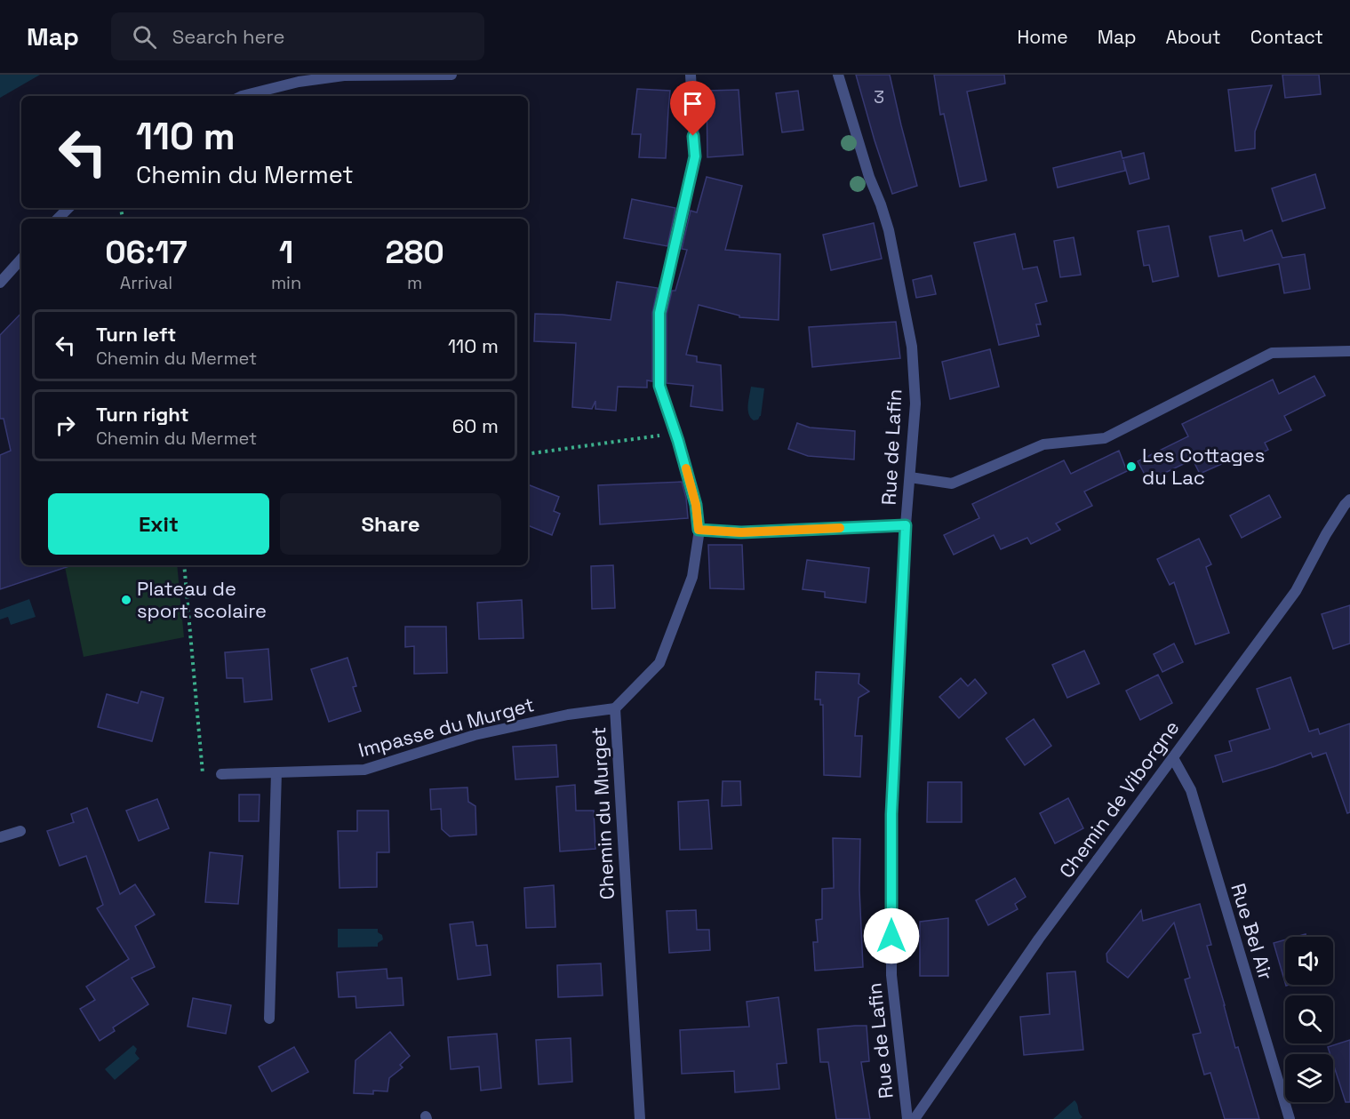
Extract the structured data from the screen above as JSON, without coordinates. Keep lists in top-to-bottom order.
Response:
{
  "streets": {
    "street": [
      "Rue de Lafin",
      "Impasse du Murget",
      "Chemin de Viborgne",
      "Chemin du Murget",
      "Rue Bel Air"
    ]
  },
  "crossings": [
    ["Impasse du Murget", "Chemin du Murget"],
    ["Chemin de Viborgne", "Rue Bel Air"]
  ],
  "places": ["Les Cottages du Lac", "Plateau de sport scolaire"],
  "house_numbers": ["3"],
  "page": {
    "header": "Map",
    "search": "Search here",
    "nav": [
      "Home",
      "Map",
      "About",
      "Contact"
    ],
    "turn": ["110 m", "Chemin du Mermet"],
    "eta": [
      "06:17",
      "Arrival",
      "1",
      "min",
      "280",
      "m"
    ],
    "list": [
      {
        "name": "Turn left",
        "note": "Chemin du Mermet",
        "value": "110 m"
      },
      {
        "name": "Turn right",
        "note": "Chemin du Mermet",
        "value": "60 m"
      }
    ],
    "buttons": ["Exit", "Share"]
  }
}
